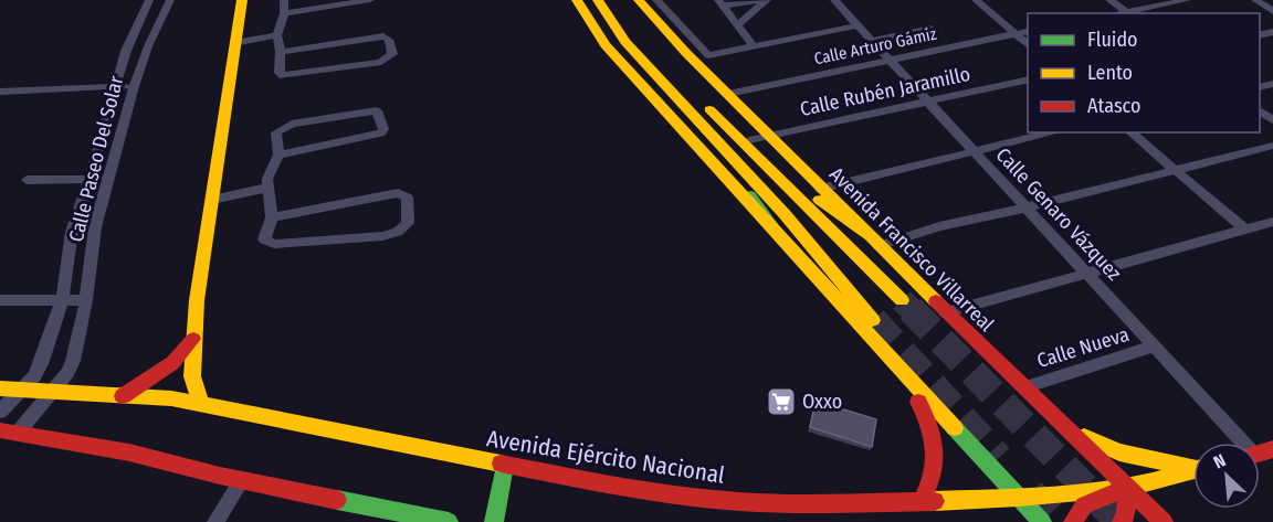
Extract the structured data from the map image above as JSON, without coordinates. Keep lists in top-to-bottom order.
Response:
{
  "streets": {
    "main road": ["Avenida Francisco Villarreal", "Avenida Ejército Nacional"],
    "street": [
      "Calle Arturo Gámiz",
      "Calle Rubén Jaramillo",
      "Calle Paseo Del Solar",
      "Calle Genaro Vázquez",
      "Calle Nueva"
    ]
  },
  "crossings": [
    ["Calle Arturo Gámiz", "Calle Genaro Vázquez"],
    ["Calle Arturo Gámiz", "Avenida Francisco Villarreal"],
    ["Calle Rubén Jaramillo", "Calle Genaro Vázquez"],
    ["Calle Rubén Jaramillo", "Avenida Francisco Villarreal"],
    ["Calle Paseo Del Solar", "Avenida Ejército Nacional"],
    ["Calle Genaro Vázquez", "Calle Nueva"],
    ["Avenida Francisco Villarreal", "Calle Nueva"],
    ["Avenida Francisco Villarreal", "Avenida Ejército Nacional"]
  ],
  "places": {
    "supermarket": ["Oxxo"]
  },
  "legend": ["Fluido", "Lento", "Atasco"],
  "north": "top left"
}
